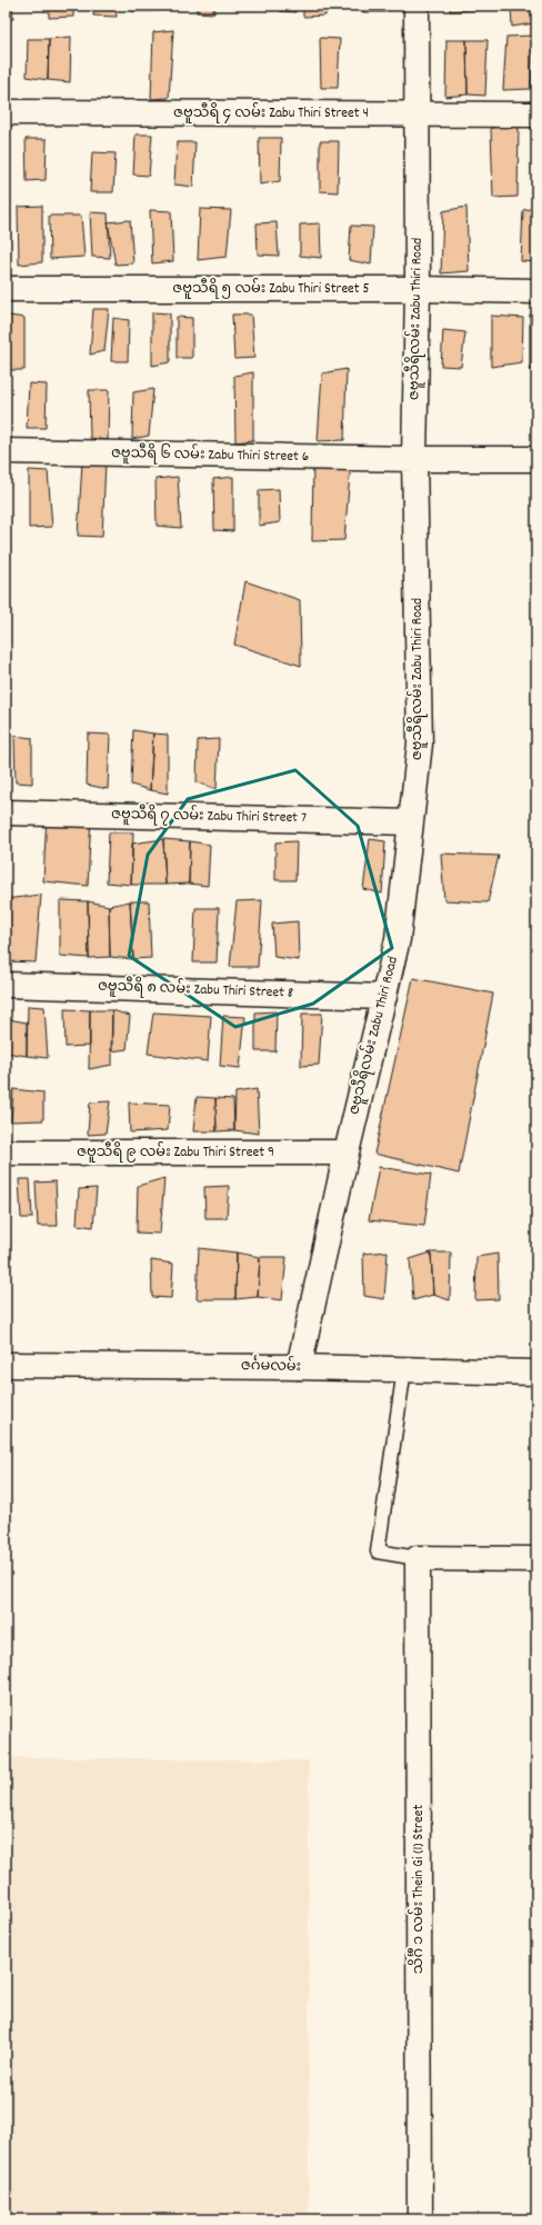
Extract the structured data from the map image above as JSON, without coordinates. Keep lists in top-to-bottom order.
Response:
{
  "streets": {
    "street": [
      "ဇဗူသီရိ ၄ လမ်း Zabu Thiri Street 4",
      "ဇဗူသီရိ ၅ လမ်း Zabu Thiri Street 5",
      "ဇဗူသီရိလမ်း Zabu Thiri Road",
      "ဇဗူသီရိ ၆ လမ်း Zabu Thiri Street 6",
      "ဇဗူသီရိ ၇ လမ်း Zabu Thiri Street 7",
      "ဇဗူသီရိ ၈ လမ်း Zabu Thiri Street 8",
      "ဇဗူသီရိ ၉ လမ်း Zabu Thiri Street 9",
      "ဇင်္ဂမလမ်း",
      "သိင်္ဂီ ၁ လမ်း Thein Gi (1) Street"
    ]
  },
  "crossings": [
    ["ဇဗူသီရိ ၄ လမ်း Zabu Thiri Street 4", "ဇဗူသီရိလမ်း Zabu Thiri Road"],
    ["ဇဗူသီရိ ၅ လမ်း Zabu Thiri Street 5", "ဇဗူသီရိလမ်း Zabu Thiri Road"],
    ["ဇဗူသီရိလမ်း Zabu Thiri Road", "ဇဗူသီရိ ၆ လမ်း Zabu Thiri Street 6"],
    ["ဇဗူသီရိလမ်း Zabu Thiri Road", "ဇဗူသီရိ ၇ လမ်း Zabu Thiri Street 7"],
    ["ဇဗူသီရိလမ်း Zabu Thiri Road", "ဇဗူသီရိ ၈ လမ်း Zabu Thiri Street 8"],
    ["ဇဗူသီရိလမ်း Zabu Thiri Road", "ဇဗူသီရိ ၉ လမ်း Zabu Thiri Street 9"],
    ["ဇဗူသီရိလမ်း Zabu Thiri Road", "ဇင်္ဂမလမ်း"]
  ]
}
